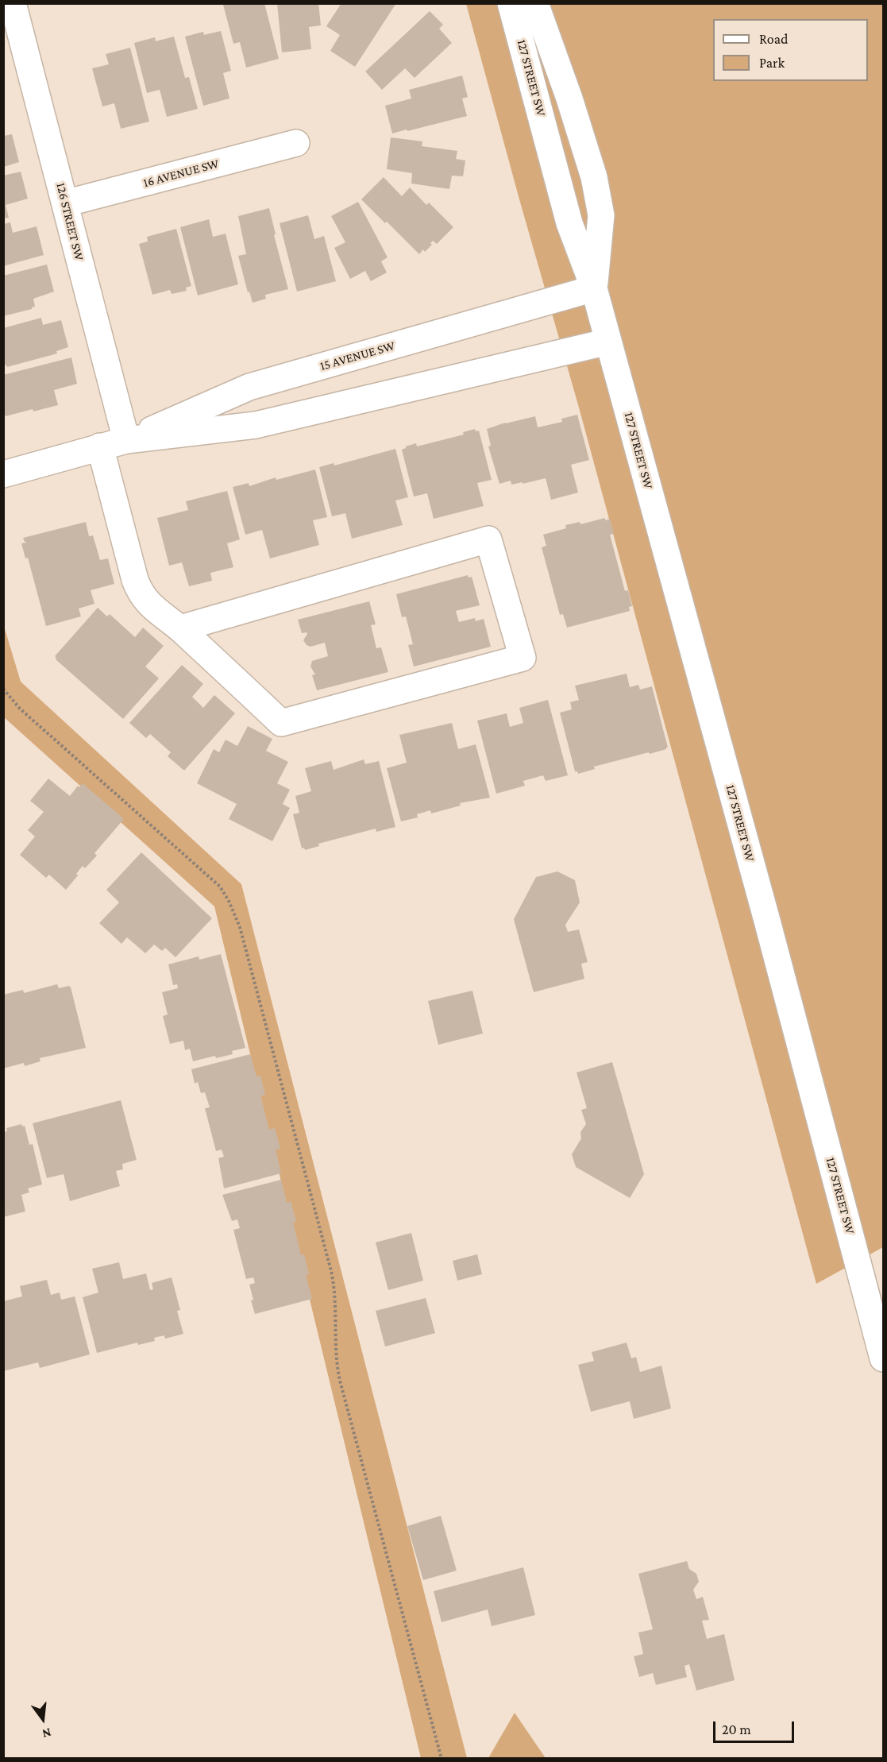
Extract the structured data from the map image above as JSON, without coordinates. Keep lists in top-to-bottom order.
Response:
{
  "streets": {
    "street": [
      "127 STREET SW",
      "16 AVENUE SW",
      "126 STREET SW",
      "15 AVENUE SW"
    ]
  },
  "crossings": [
    ["127 STREET SW", "15 AVENUE SW"],
    ["16 AVENUE SW", "126 STREET SW"],
    ["126 STREET SW", "15 AVENUE SW"]
  ],
  "legend": ["Road", "Park"],
  "scale_bar": "20 m",
  "north": "bottom"
}
